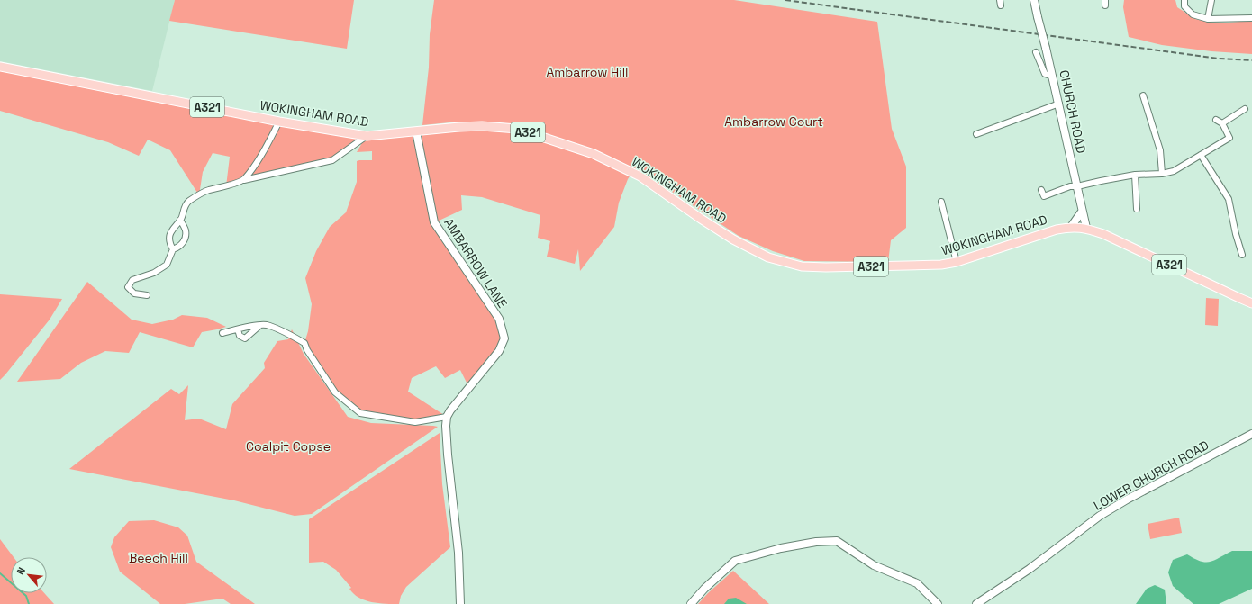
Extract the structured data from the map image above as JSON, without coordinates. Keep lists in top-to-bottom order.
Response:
{
  "streets": {
    "main road": ["A321", "WOKINGHAM ROAD"],
    "street": ["CHURCH ROAD", "AMBARROW LANE", "LOWER CHURCH ROAD"]
  },
  "crossings": [
    ["A321", "CHURCH ROAD"],
    ["A321", "WOKINGHAM ROAD"],
    ["CHURCH ROAD", "WOKINGHAM ROAD"],
    ["WOKINGHAM ROAD", "AMBARROW LANE"]
  ],
  "parks": [
    "Ambarrow Hill",
    "Ambarrow Court",
    "Coalpit Copse",
    "Beech Hill"
  ],
  "north": "top left"
}
